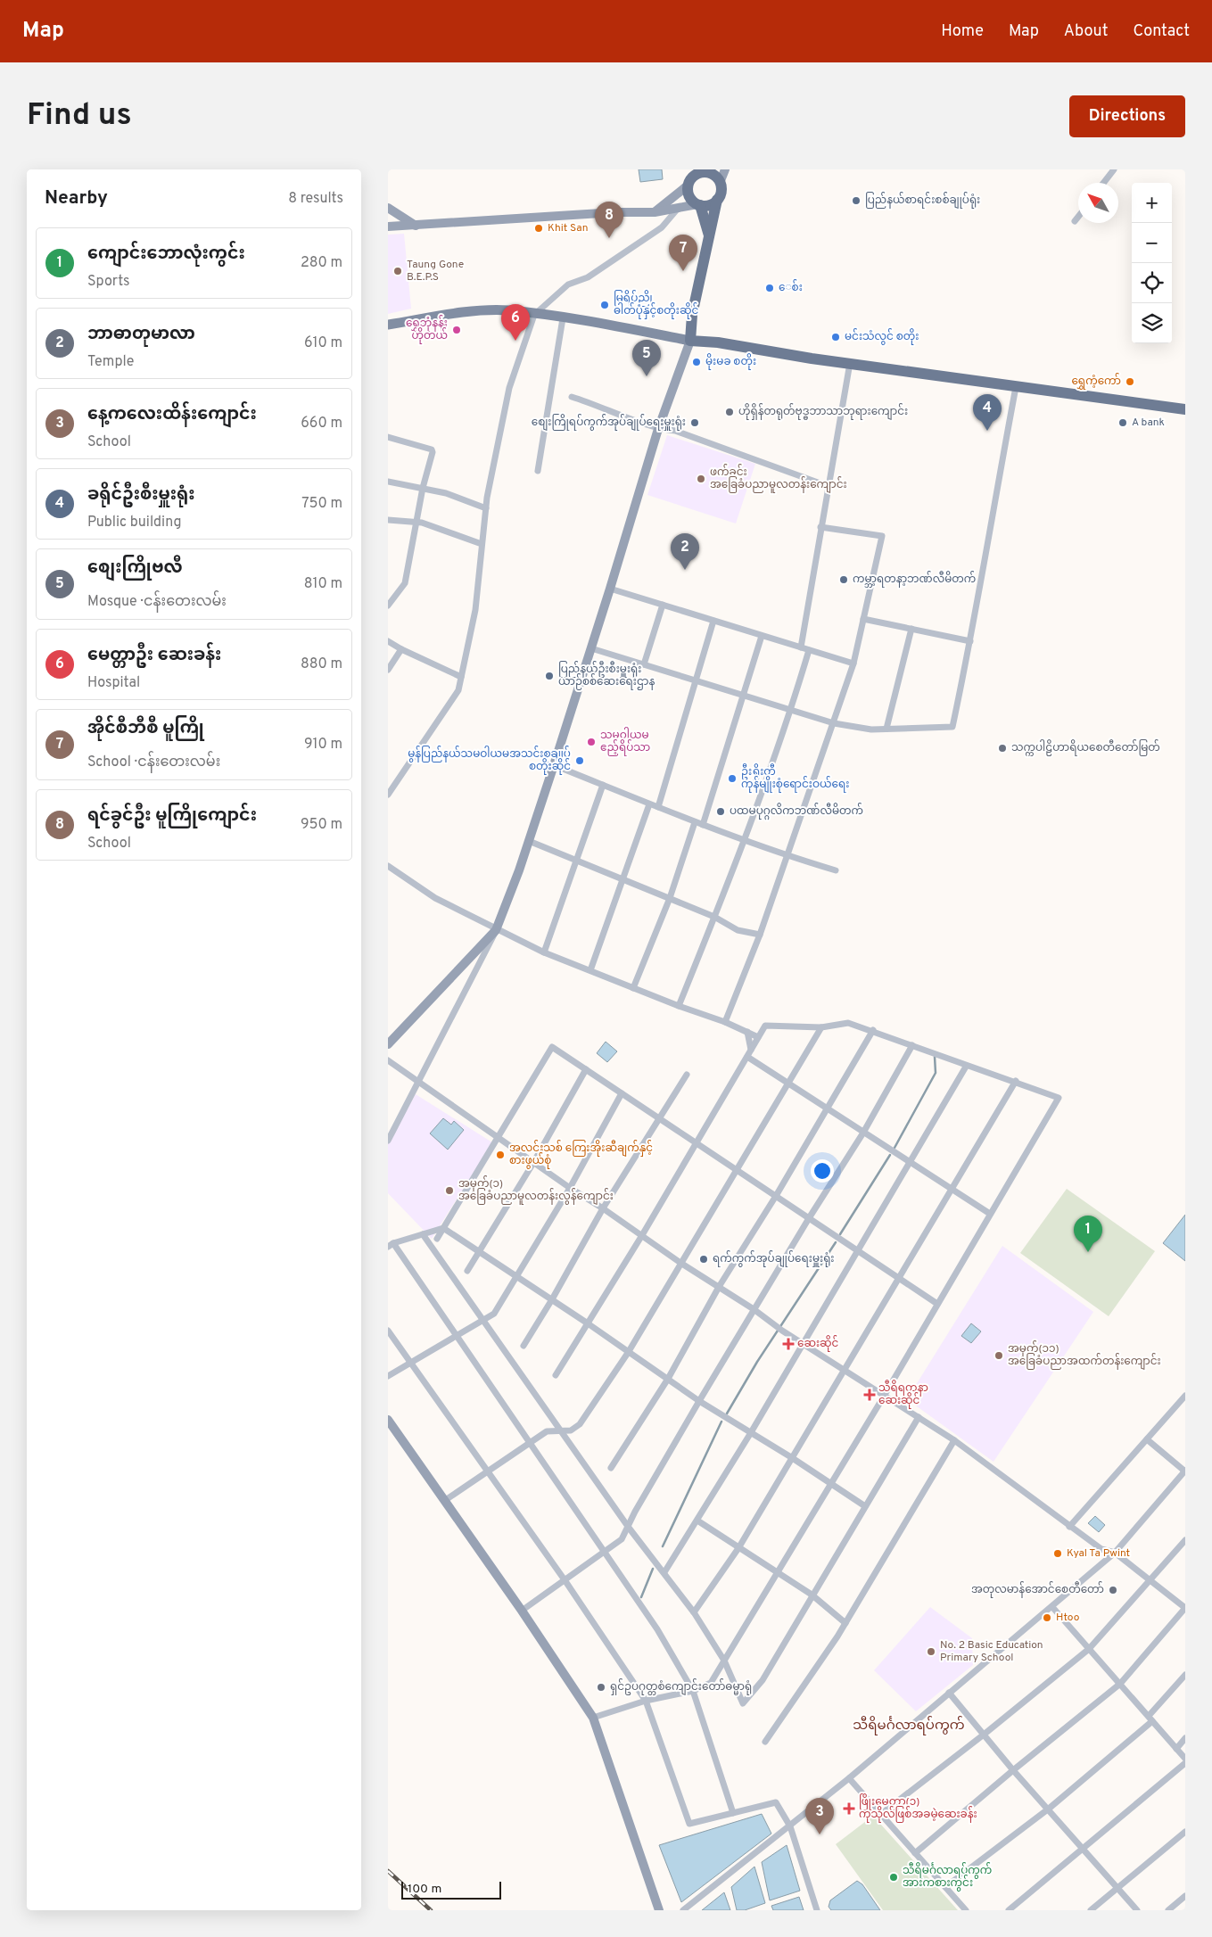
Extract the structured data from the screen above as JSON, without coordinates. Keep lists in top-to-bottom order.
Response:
{
  "districts": ["သီရိမင်္ဂလာရပ်ကွက်"],
  "places": {
    "other": [
      "ပြည်နယ်စာရင်းစစ်ချုပ်ရုံး",
      "Khit San",
      "Taung Gone B.E.P.S",
      "ေစ်း",
      "မြရိပ်ညို ဓါတ်ပုံနှင့်စတိုးဆိုင်",
      "ရွှေဘုံနန်း ဟိုတယ်",
      "မင်းသံလွင် စတိုး",
      "မိုးမခ စတိုး",
      "ရွှေကံ့ကော်",
      "ဟိုရှိန်တရုတ်ဗုဒ္ဓဘာသာဘုရားကျောင်း",
      "စျေးကြိုရပ်ကွက်အုပ်ချုပ်ရေးမှူးရုံး",
      "A bank",
      "ဖက်ခင်း အခြေခံပညာမူလတန်းကျောင်း",
      "ကမ္ဘာ့ရတနာ့ဘဏ်လီမိတက်",
      "ပြည်နယ်ဦးစီးမှူးရုံး ယာဉ်စစ်ဆေးရေးဌာန",
      "သမဝါယမ ဧည့်ရိပ်သာ",
      "သက္ကပါဠိဟာရိယစေတီတော်မြတ်",
      "မွန်ပြည်နယ်သမဝါယမအသင်းစုချုပ် စတိုးဆိုင်",
      "ဦးရှိုးတီ ကုန်မျိုးစုံရောင်းဝယ်ရေး",
      "ပထမပုဂ္ဂလိကဘဏ်လီမိတက်",
      "အလင်းသစ် ကြေးအိုးဆီချက်နှင့် စားဖွယ်စုံ",
      "အမှတ်(၁) အခြေခံပညာမူလတန်းလွန်ကျောင်း",
      "ရက်ကွက်အုပ်ချုပ်ရေးမှူးရုံး",
      "အမှတ်(၁၁) အခြေခံပညာအထက်တန်းကျောင်း",
      "Kyal Ta Pwint",
      "အတုလမာန်အောင်စေတီတော်",
      "Htoo",
      "No. 2 Basic Education Primary School",
      "ရှင်ဥပဂုတ္တစံကျောင်းတော်ဓမ္မာရုံ",
      "သီရိမင်္ဂလာရပ်ကွက် အားကစားကွင်း"
    ],
    "health": ["ဆေးဆိုင်", "သီရိရတနာ ဆေးဆိုင်", "ဖြိုးမေတ္တာ(၁) ကုသိုလ်ဖြစ်အခမဲ့ဆေးခန်း"]
  },
  "scale_bar": "100 m",
  "north": "top left",
  "page": {
    "header": "Map",
    "nav": [
      "Home",
      "Map",
      "About",
      "Contact"
    ],
    "buttons": "Directions",
    "title": "Find us",
    "heading": ["Nearby", "8 results"],
    "map_buttons": ["+", "−"],
    "pins": [
      "8",
      "7",
      "6",
      "5",
      "4",
      "2",
      "1",
      "3"
    ],
    "list": [
      {
        "mark": "1",
        "name": "ကျောင်းဘောလုံးကွင်း",
        "note": "Sports",
        "value": "280 m"
      },
      {
        "mark": "2",
        "name": "ဘာဓာတုမာလာ",
        "note": "Temple",
        "value": "610 m"
      },
      {
        "mark": "3",
        "name": "နေ့ကလေးထိန်းကျောင်း",
        "note": "School",
        "value": "660 m"
      },
      {
        "mark": "4",
        "name": "ခရိုင်ဦးစီးမှူးရုံး",
        "note": "Public building",
        "value": "750 m"
      },
      {
        "mark": "5",
        "name": "စျေးကြိုဗလီ",
        "note": "Mosque · ငန်းတေးလမ်း",
        "value": "810 m"
      },
      {
        "mark": "6",
        "name": "မေတ္တာဦး ဆေးခန်း",
        "note": "Hospital",
        "value": "880 m"
      },
      {
        "mark": "7",
        "name": "အိုင်စီဘီစီ မူကြို",
        "note": "School · ငန်းတေးလမ်း",
        "value": "910 m"
      },
      {
        "mark": "8",
        "name": "ရင်ခွင်ဦး မူကြိုကျောင်း",
        "note": "School",
        "value": "950 m"
      }
    ],
    "scale": "100 m"
  }
}
